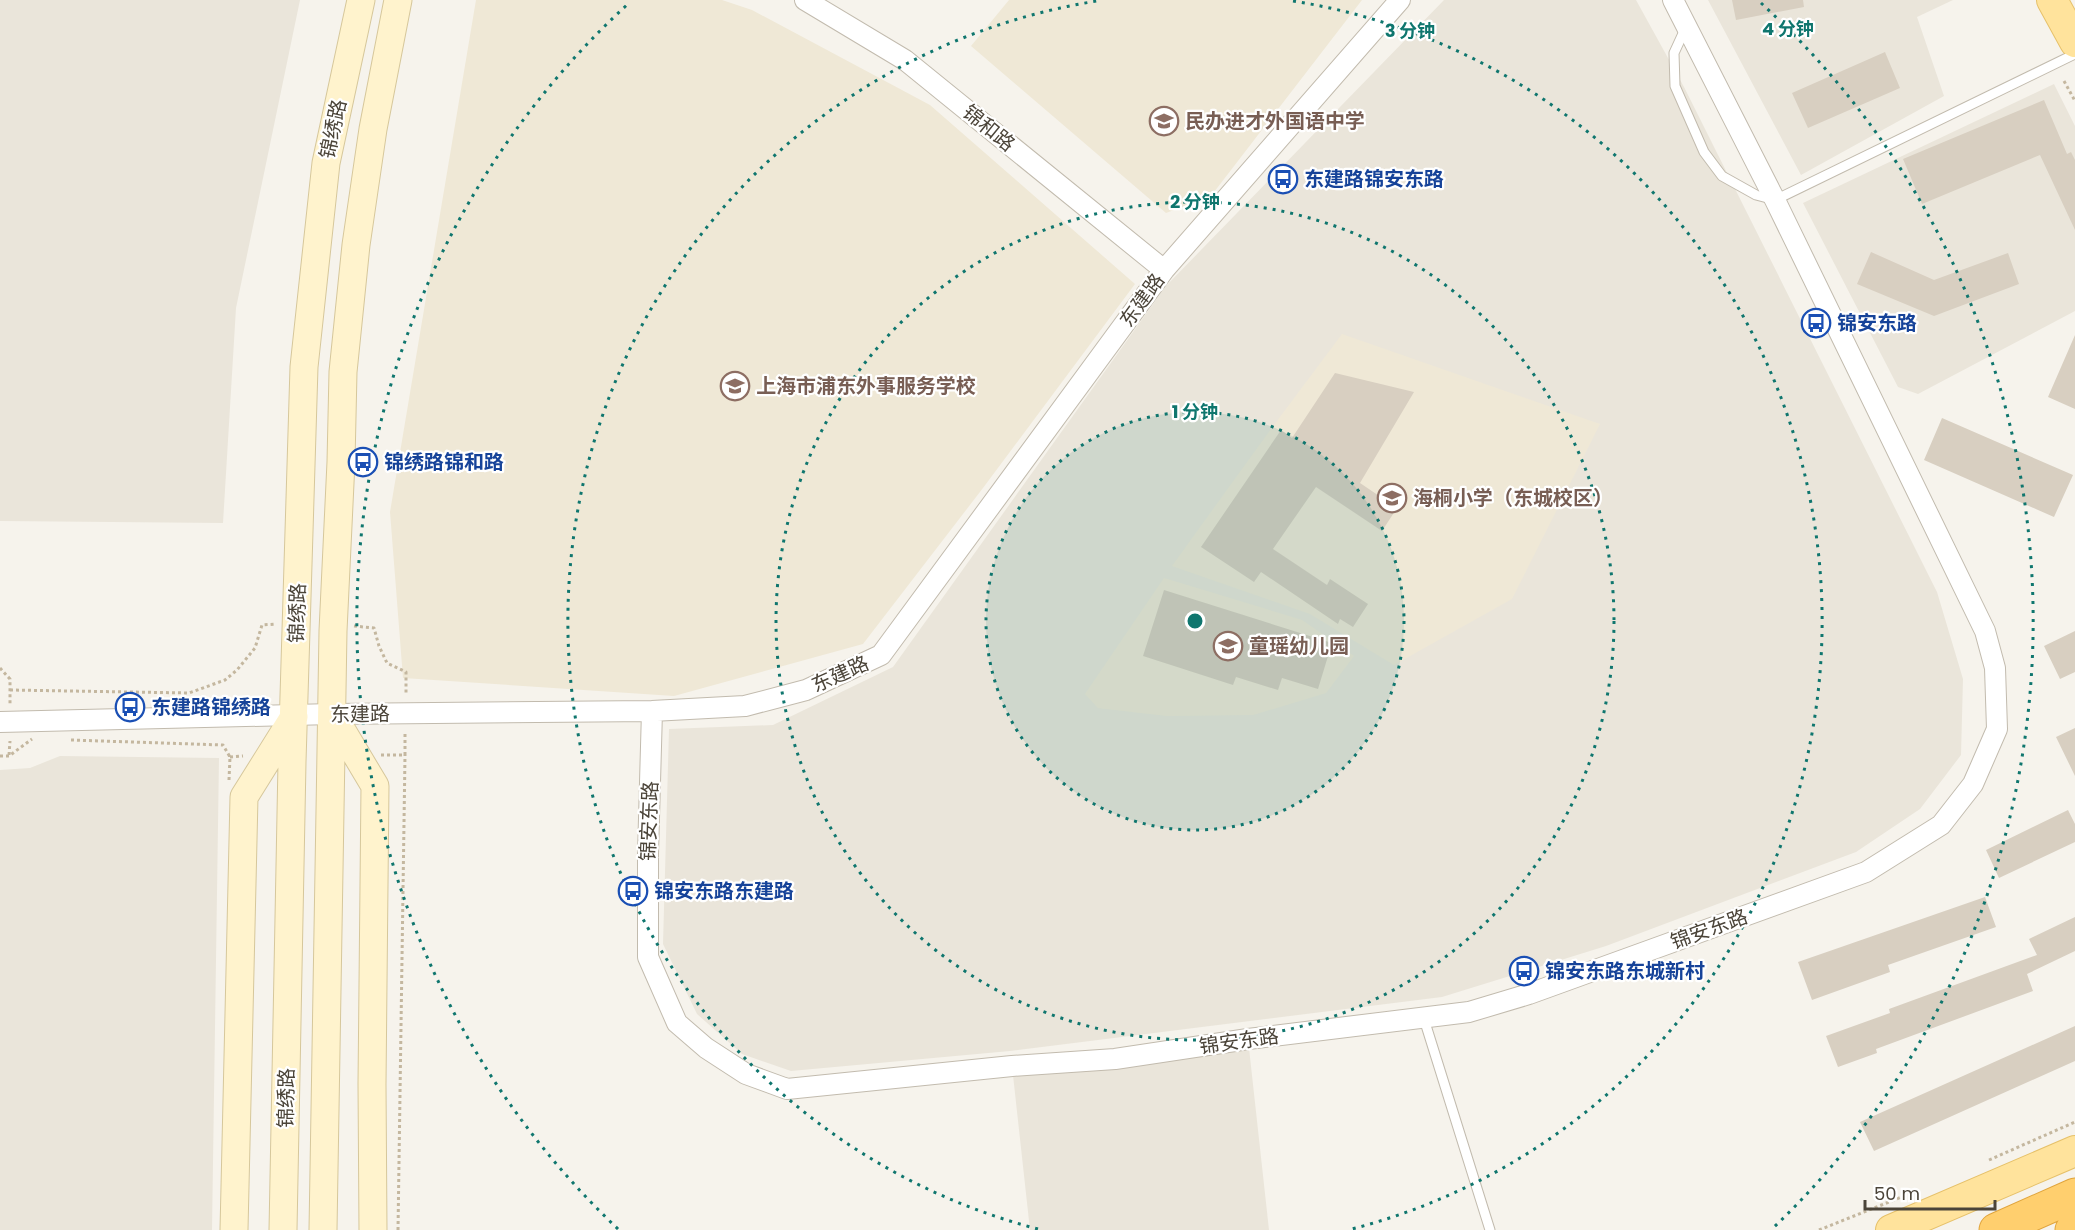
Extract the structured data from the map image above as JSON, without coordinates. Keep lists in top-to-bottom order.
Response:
{
  "streets": {
    "main road": ["锦绣路"],
    "street": ["锦和路", "东建路", "锦安东路"]
  },
  "crossings": [
    ["锦和路", "东建路"],
    ["锦绣路", "东建路"],
    ["东建路", "锦安东路"]
  ],
  "places": {
    "school or university": [
      "民办进才外国语中学",
      "上海市浦东外事服务学校",
      "海桐小学（东城校区）",
      "童瑶幼儿园"
    ],
    "bus stop": [
      "东建路锦安东路",
      "锦安东路",
      "锦绣路锦和路",
      "东建路锦绣路",
      "锦安东路东建路",
      "锦安东路东城新村"
    ]
  },
  "scale_bar": "50 m",
  "rings": [
    "4 分钟",
    "3 分钟",
    "2 分钟",
    "1 分钟"
  ]
}
